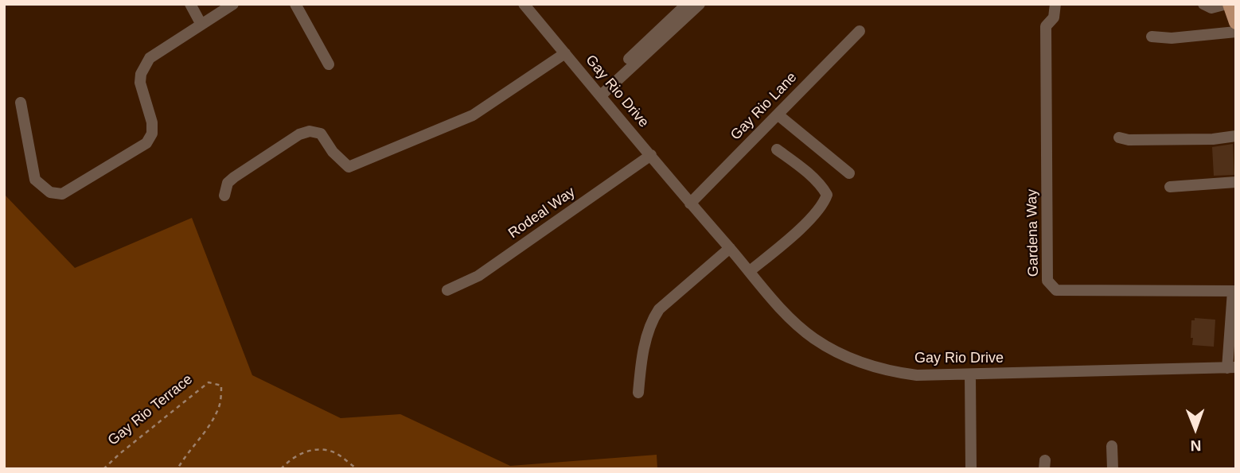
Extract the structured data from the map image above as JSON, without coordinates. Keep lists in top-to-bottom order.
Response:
{
  "streets": {
    "street": [
      "Gay Rio Drive",
      "Gay Rio Lane",
      "Rodeal Way",
      "Gardena Way"
    ],
    "path": ["Gay Rio Terrace"]
  },
  "crossings": [
    ["Gay Rio Drive", "Gay Rio Lane"],
    ["Gay Rio Drive", "Rodeal Way"]
  ],
  "north": "bottom"
}
